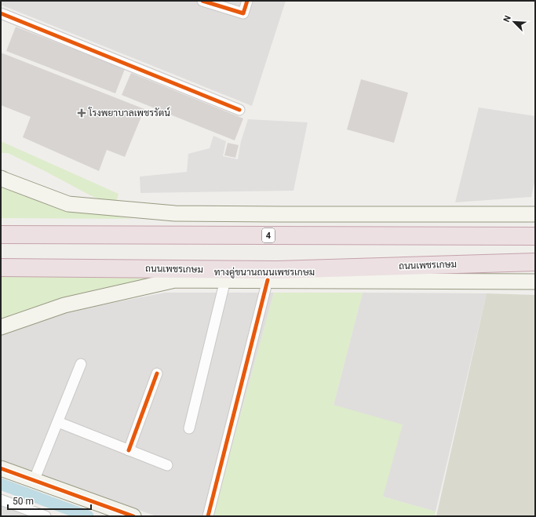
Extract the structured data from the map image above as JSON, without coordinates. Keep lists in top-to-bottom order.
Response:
{
  "streets": {
    "highway": ["4", "ถนนเพชรเกษม"],
    "main road": ["ทางคู่ขนานถนนเพชรเกษม"]
  },
  "places": {
    "health": ["โรงพยาบาลเพชรรัตน์"]
  },
  "scale_bar": "50 m",
  "north": "top left"
}
